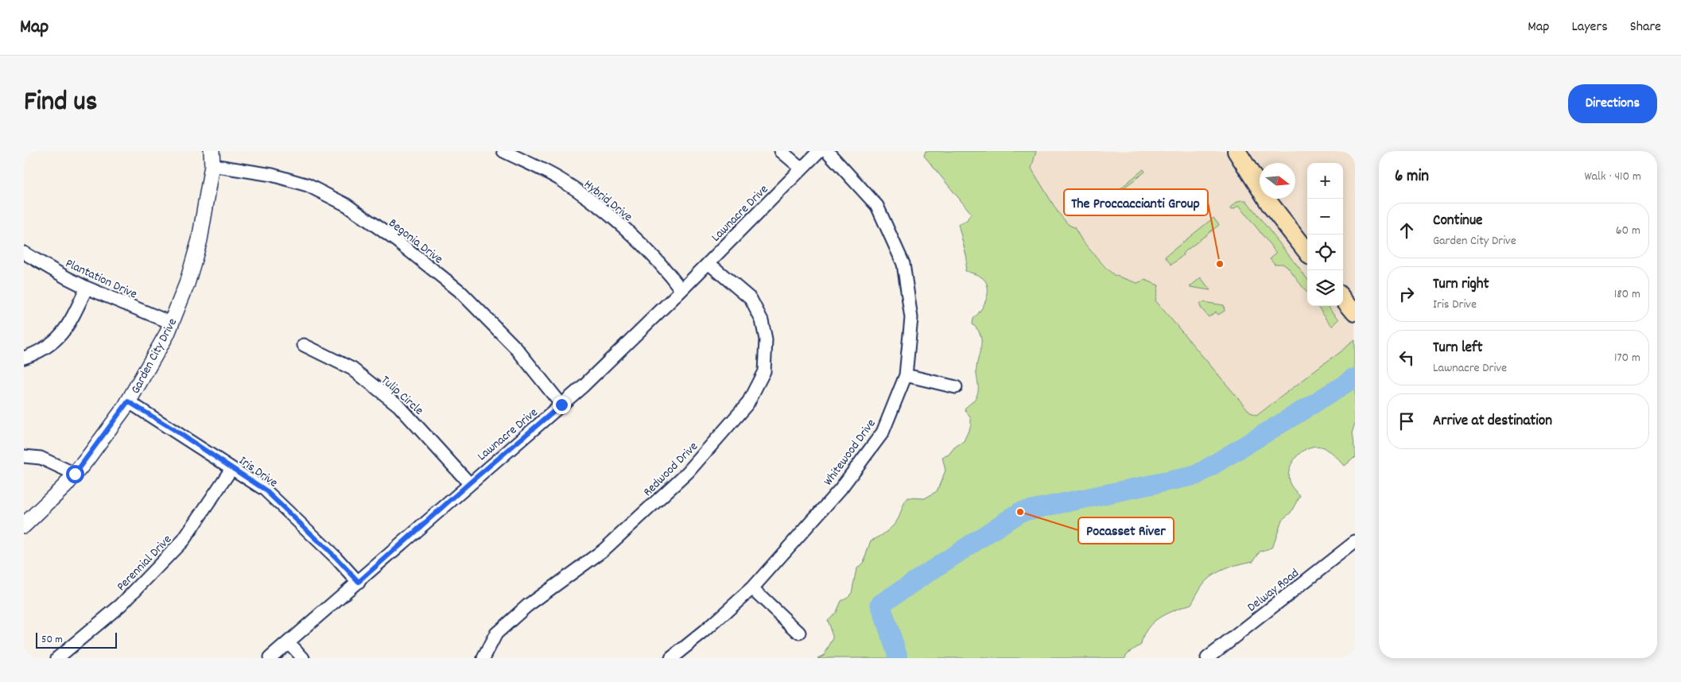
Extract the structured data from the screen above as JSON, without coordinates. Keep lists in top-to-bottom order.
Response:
{
  "streets": {
    "street": [
      "Hybrid Drive",
      "Lawnacre Drive",
      "Begonia Drive",
      "Plantation Drive",
      "Garden City Drive",
      "Tulip Circle",
      "Whitewood Drive",
      "Redwood Drive",
      "Iris Drive",
      "Perennial Drive",
      "Delway Road"
    ]
  },
  "crossings": [
    ["Hybrid Drive", "Lawnacre Drive"],
    ["Lawnacre Drive", "Begonia Drive"],
    ["Lawnacre Drive", "Tulip Circle"],
    ["Lawnacre Drive", "Redwood Drive"],
    ["Lawnacre Drive", "Iris Drive"],
    ["Begonia Drive", "Garden City Drive"],
    ["Plantation Drive", "Garden City Drive"],
    ["Garden City Drive", "Iris Drive"],
    ["Iris Drive", "Perennial Drive"]
  ],
  "places": ["The Proccaccianti Group", "Pocasset River"],
  "scale_bar": "50 m",
  "north": "right",
  "page": {
    "header": "Map",
    "nav": ["Map", "Layers", "Share"],
    "title": "Find us",
    "buttons": "Directions",
    "heading": ["6 min", "Walk · 410 m"],
    "map_buttons": ["+", "−"],
    "list": [
      ["Continue", "Garden City Drive", "60 m"],
      ["Turn right", "Iris Drive", "180 m"],
      ["Turn left", "Lawnacre Drive", "170 m"],
      "Arrive at destination"
    ],
    "scale": "50 m"
  }
}
